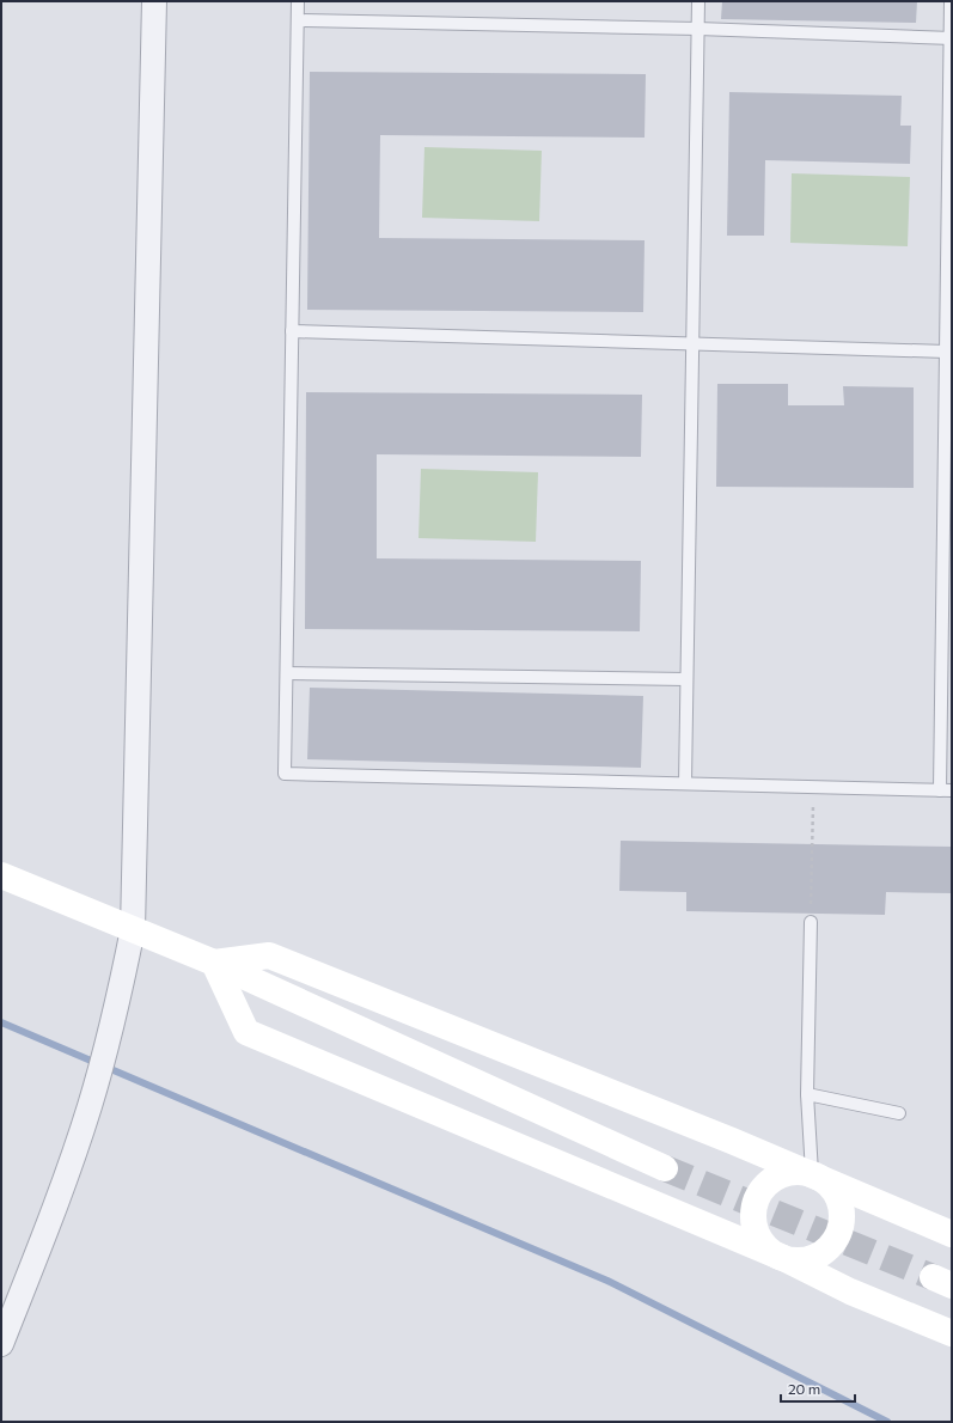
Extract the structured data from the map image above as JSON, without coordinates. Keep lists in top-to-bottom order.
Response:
{
  "scale_bar": "20 m"
}
